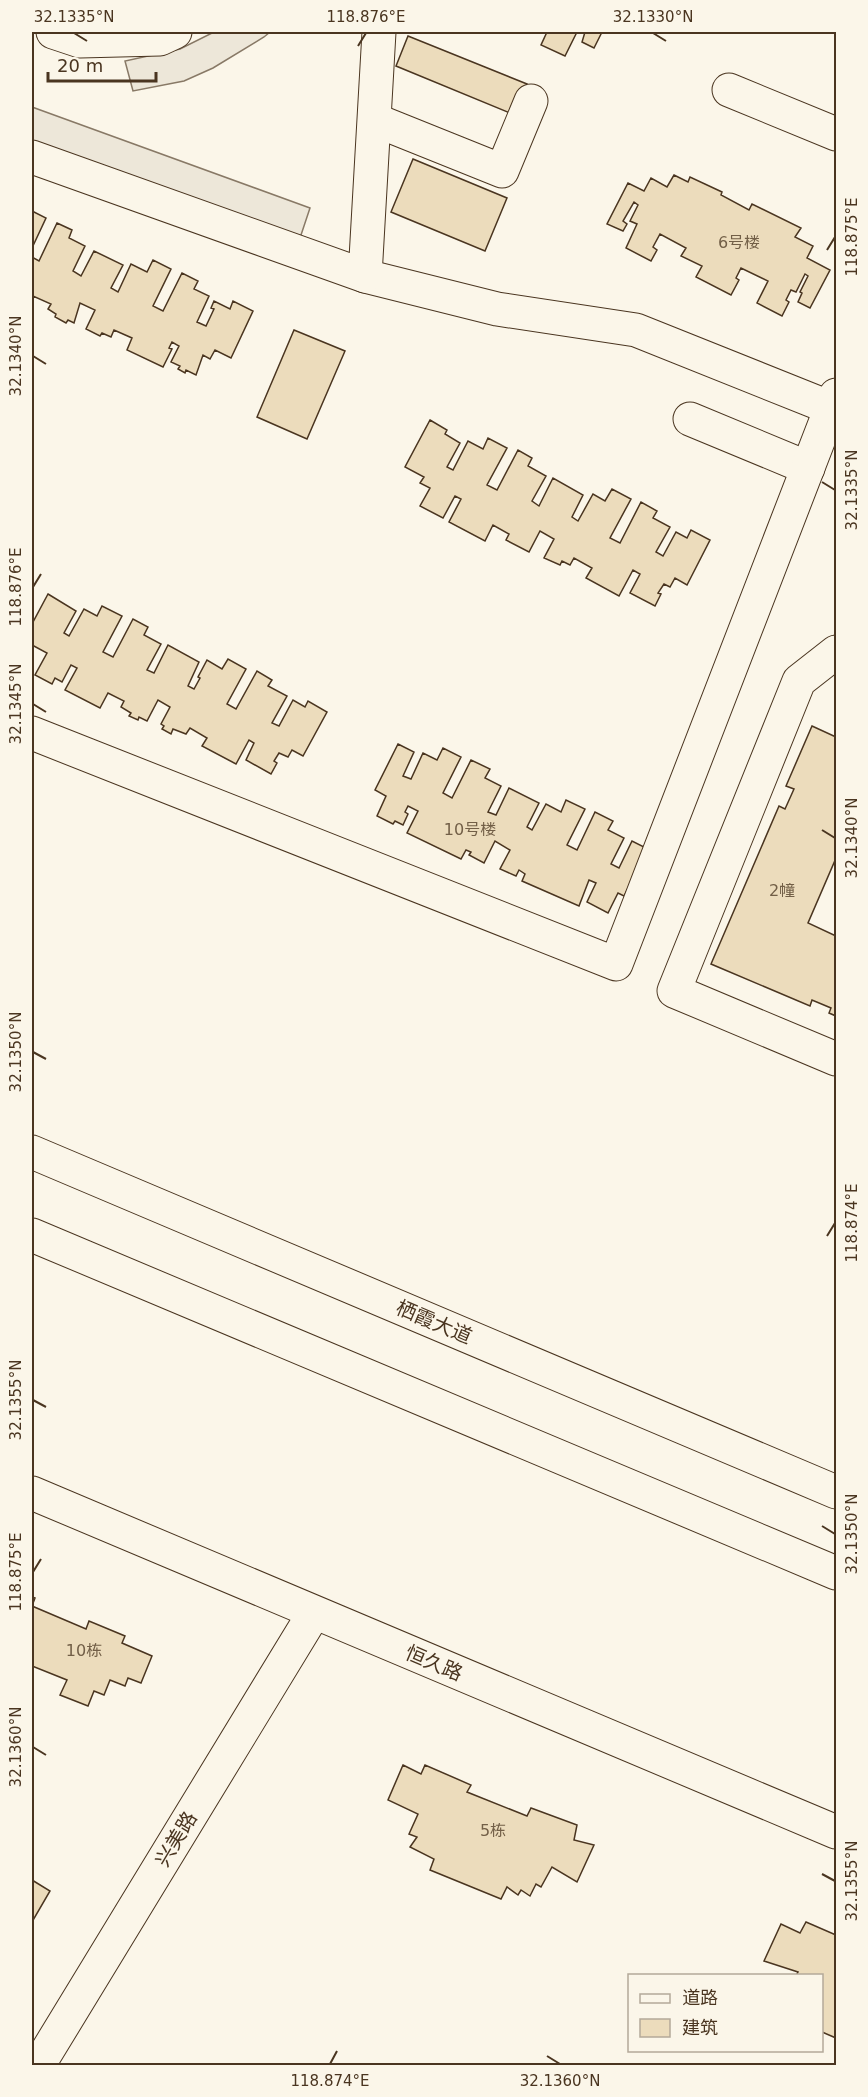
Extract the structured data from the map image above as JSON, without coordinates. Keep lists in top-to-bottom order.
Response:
{
  "streets": {
    "street": ["栖霞大道", "恒久路", "兴美路"]
  },
  "crossings": [
    ["恒久路", "兴美路"]
  ],
  "house_numbers": [
    "6号楼",
    "10号楼",
    "2幢",
    "10栋",
    "5栋"
  ],
  "legend": ["道路", "建筑"],
  "scale_bar": "20 m",
  "coordinates": [
    "32.1335°N",
    "118.876°E",
    "32.1330°N",
    "118.875°E",
    "32.1340°N",
    "32.1345°N",
    "32.1350°N",
    "118.874°E",
    "32.1355°N",
    "32.1360°N"
  ]
}
